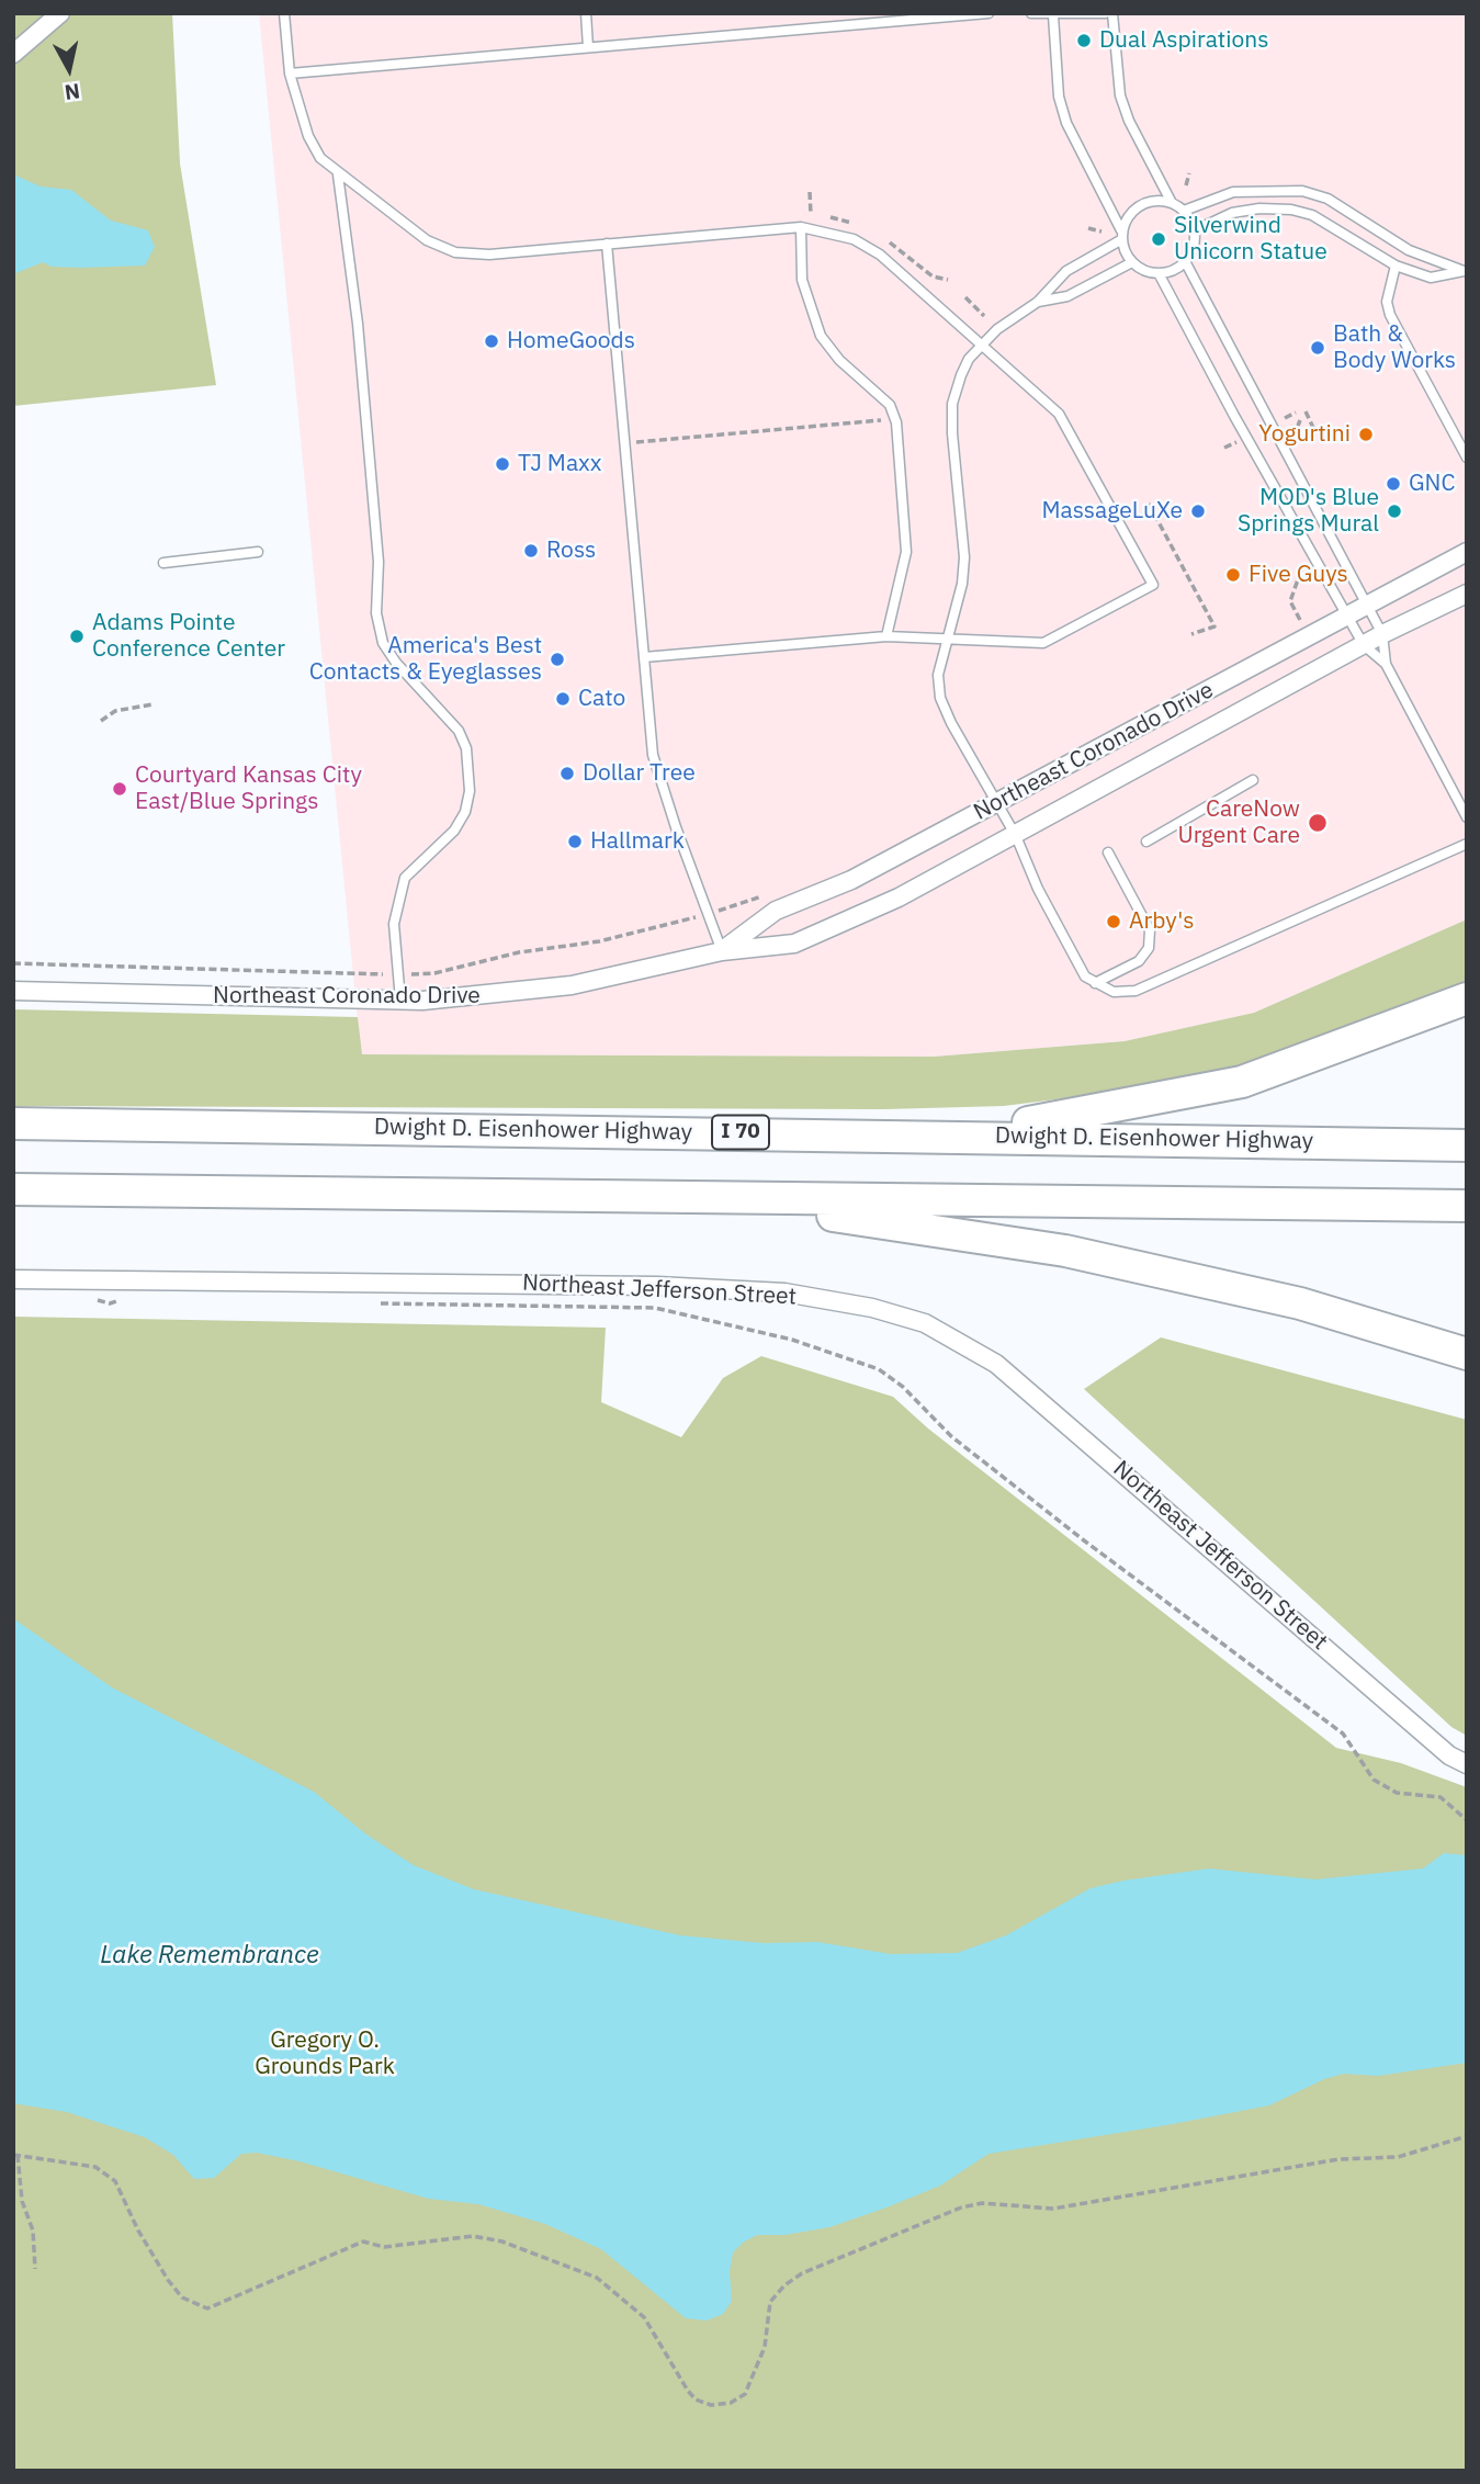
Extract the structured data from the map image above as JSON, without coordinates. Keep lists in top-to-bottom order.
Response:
{
  "streets": {
    "highway": ["Dwight D. Eisenhower Highway", "I 70"],
    "street": ["Northeast Coronado Drive", "Northeast Jefferson Street"]
  },
  "water": ["Lake Remembrance"],
  "parks": ["Gregory O. Grounds Park"],
  "places": [
    "Dual Aspirations",
    "Silverwind Unicorn Statue",
    "HomeGoods",
    "Bath & Body Works",
    "Yogurtini",
    "TJ Maxx",
    "GNC",
    "MassageLuXe",
    "MOD's Blue Springs Mural",
    "Ross",
    "Five Guys",
    "Adams Pointe Conference Center",
    "America's Best Contacts & Eyeglasses",
    "Cato",
    "Dollar Tree",
    "Courtyard Kansas City East/Blue Springs",
    "CareNow Urgent Care",
    "Hallmark",
    "Arby's"
  ],
  "north": "bottom"
}
